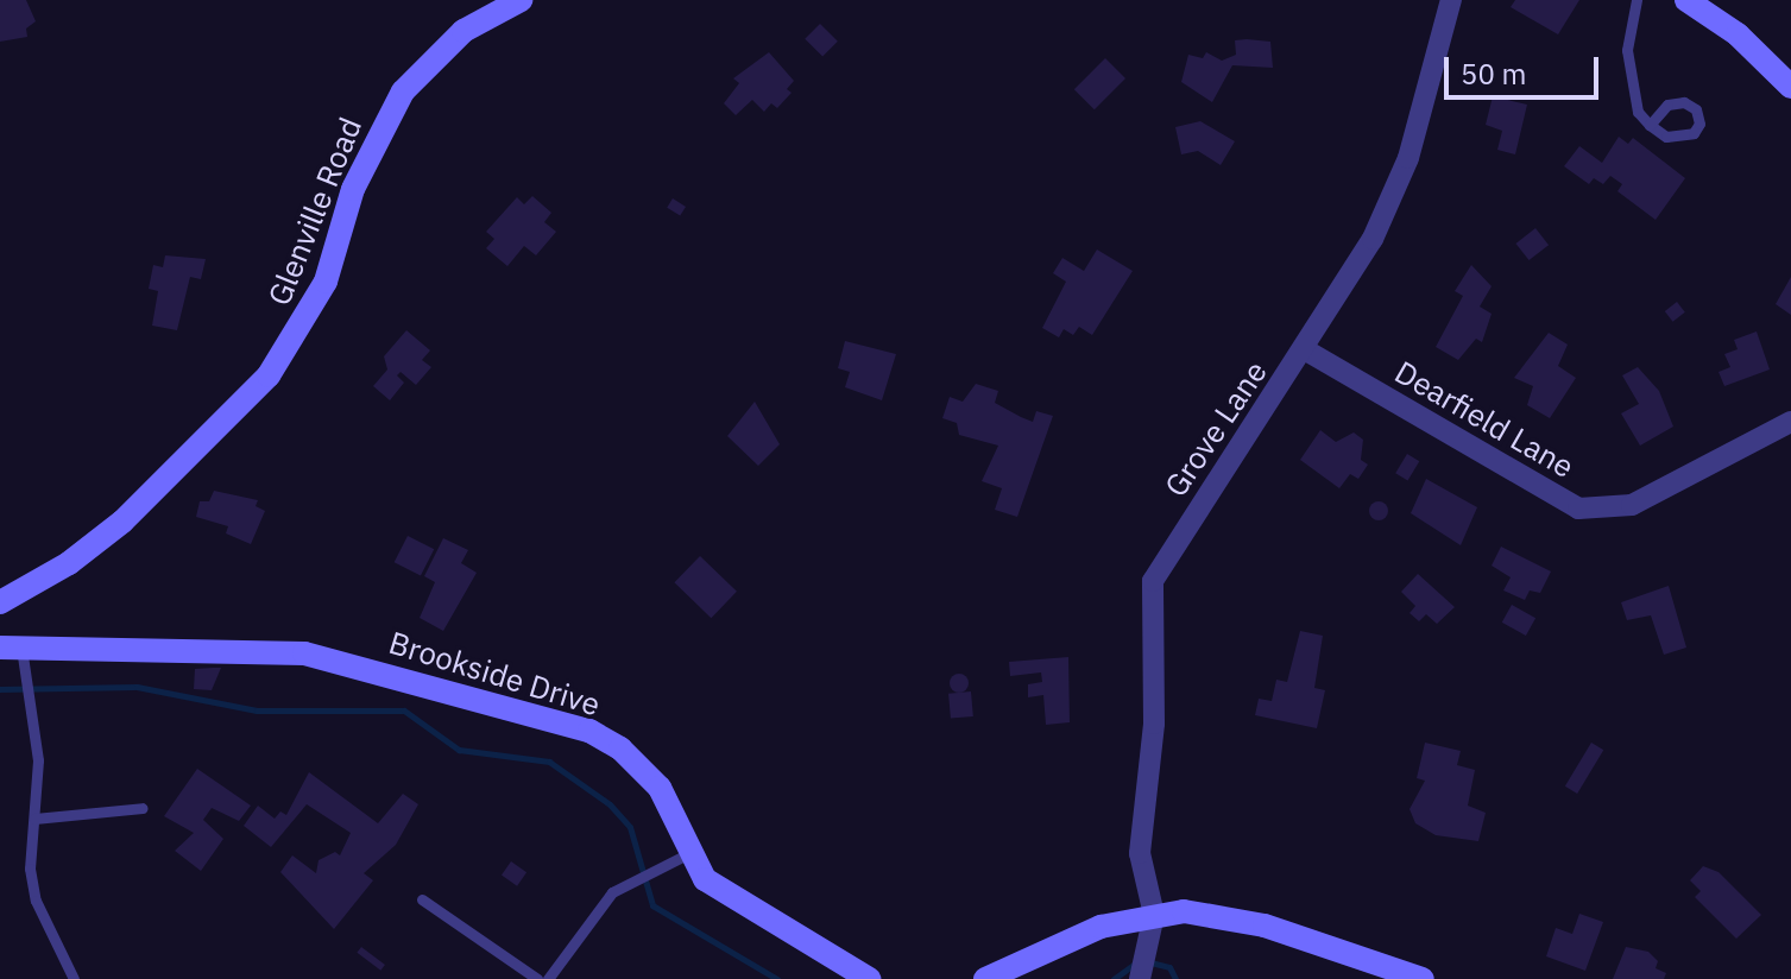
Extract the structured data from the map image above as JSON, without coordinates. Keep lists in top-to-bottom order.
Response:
{
  "streets": {
    "street": [
      "Glenville Road",
      "Dearfield Lane",
      "Grove Lane",
      "Brookside Drive"
    ]
  },
  "crossings": [
    ["Dearfield Lane", "Grove Lane"]
  ],
  "scale_bar": "50 m"
}
